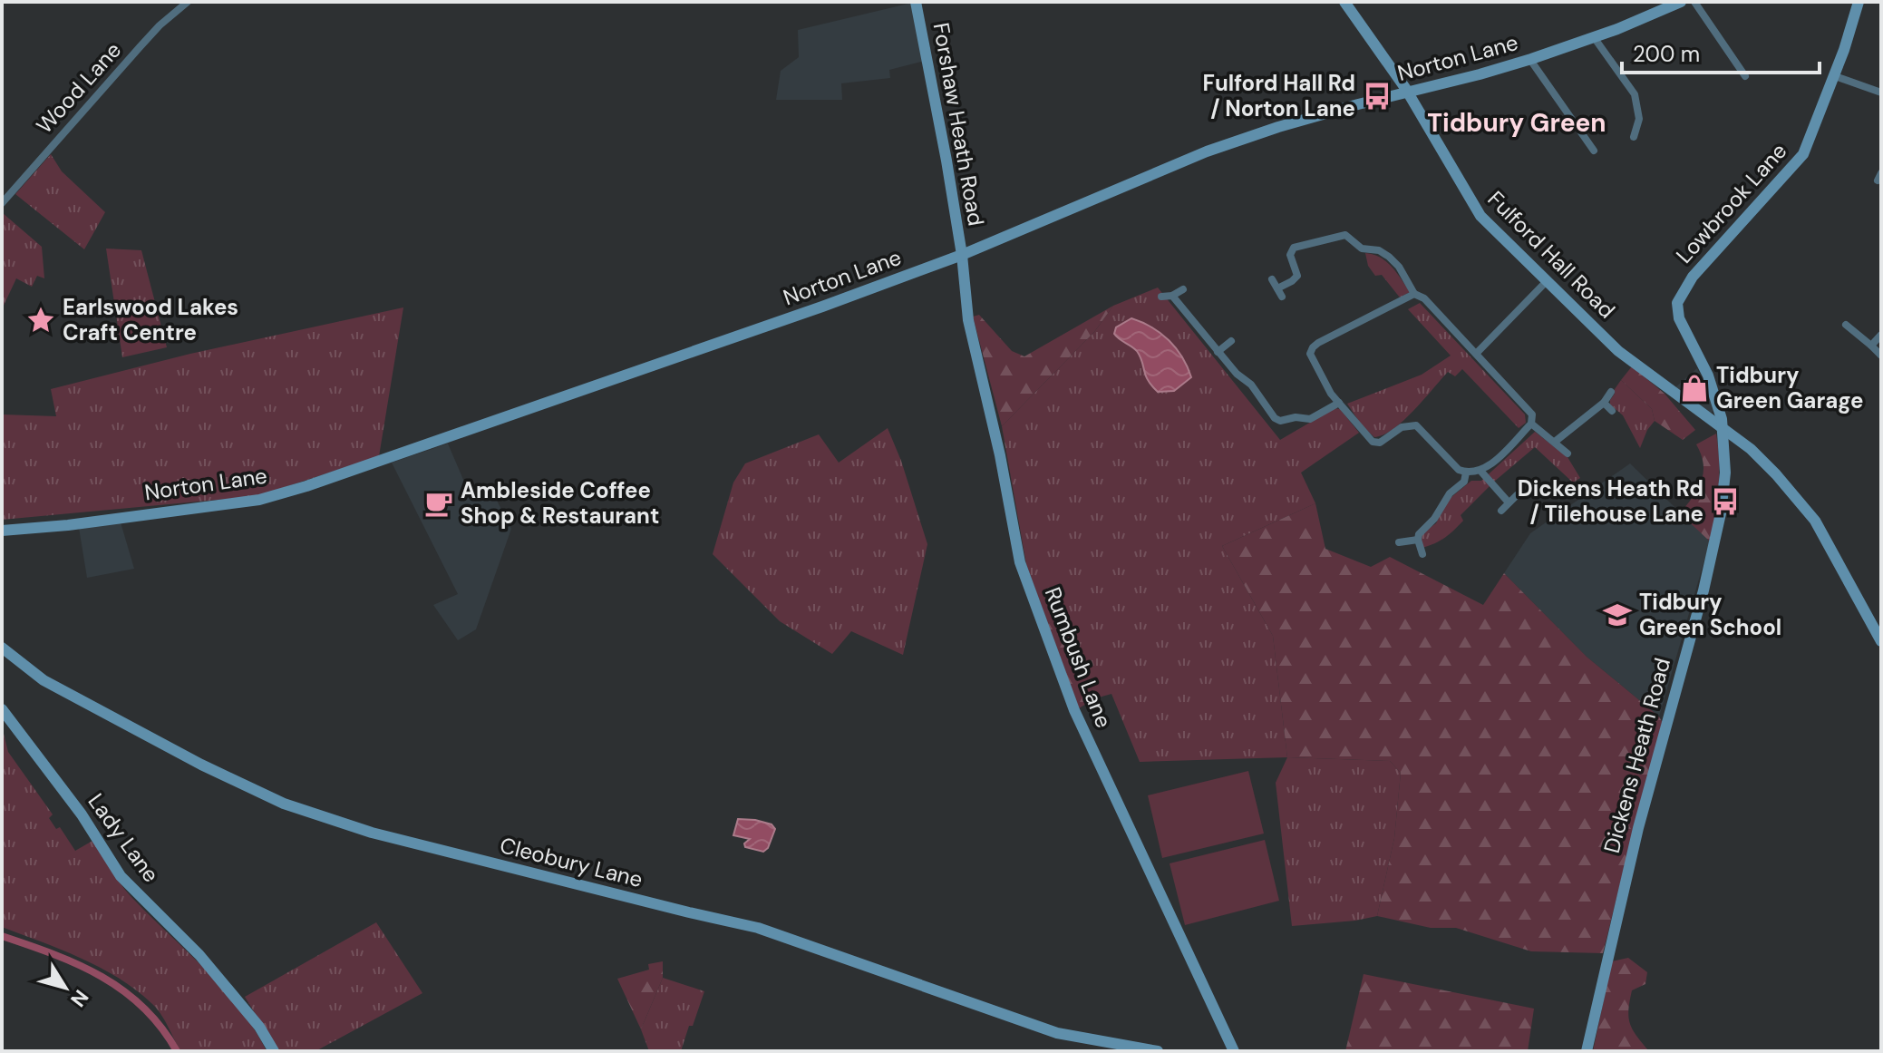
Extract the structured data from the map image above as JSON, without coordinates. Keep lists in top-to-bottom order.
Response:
{
  "streets": {
    "street": [
      "Norton Lane",
      "Wood Lane",
      "Forshaw Heath Road",
      "Lowbrook Lane",
      "Fulford Hall Road",
      "Rumbush Lane",
      "Dickens Heath Road",
      "Lady Lane",
      "Cleobury Lane"
    ]
  },
  "crossings": [
    ["Norton Lane", "Forshaw Heath Road"],
    ["Norton Lane", "Fulford Hall Road"],
    ["Norton Lane", "Rumbush Lane"],
    ["Forshaw Heath Road", "Rumbush Lane"],
    ["Lowbrook Lane", "Fulford Hall Road"],
    ["Lowbrook Lane", "Dickens Heath Road"],
    ["Fulford Hall Road", "Dickens Heath Road"]
  ],
  "districts": ["Tidbury Green"],
  "places": {
    "bus stop": ["Fulford Hall Rd / Norton Lane", "Dickens Heath Rd / Tilehouse Lane"],
    "place": ["Earlswood Lakes Craft Centre"],
    "shop": ["Tidbury Green Garage"],
    "cafe": ["Ambleside Coffee Shop & Restaurant"],
    "school or university": ["Tidbury Green School"]
  },
  "scale_bar": "200 m",
  "north": "bottom right"
}
